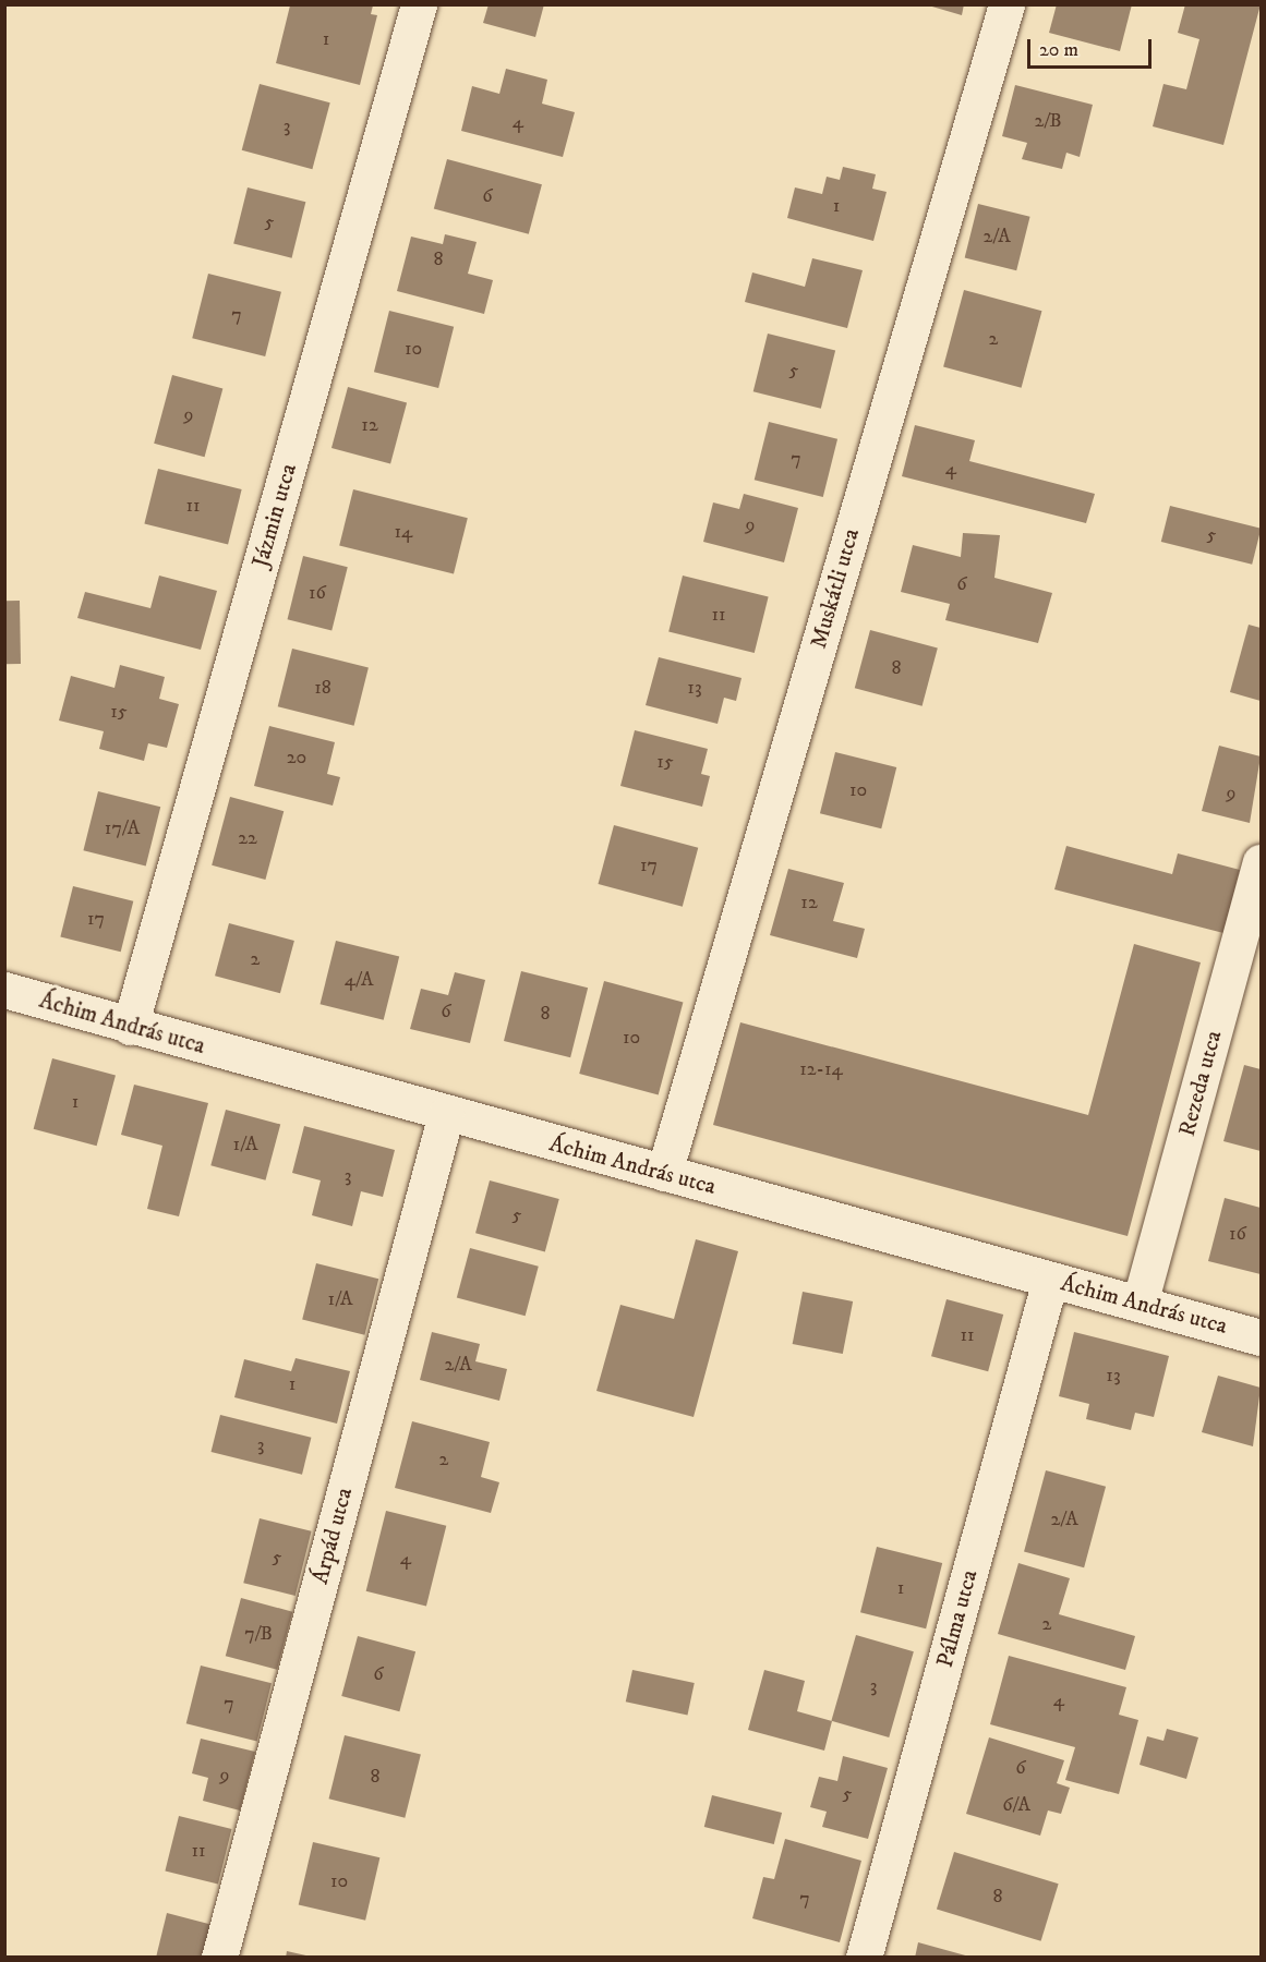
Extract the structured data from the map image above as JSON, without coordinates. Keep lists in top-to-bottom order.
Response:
{
  "streets": {
    "street": [
      "Jázmin utca",
      "Muskátli utca",
      "Áchim András utca",
      "Rezeda utca",
      "Árpád utca",
      "Pálma utca"
    ]
  },
  "crossings": [
    ["Jázmin utca", "Áchim András utca"],
    ["Muskátli utca", "Áchim András utca"],
    ["Áchim András utca", "Rezeda utca"],
    ["Áchim András utca", "Árpád utca"],
    ["Áchim András utca", "Pálma utca"]
  ],
  "house_numbers": [
    "1",
    "2/B",
    "4",
    "3",
    "6",
    "1",
    "5",
    "2/A",
    "8",
    "7",
    "2",
    "10",
    "5",
    "9",
    "12",
    "7",
    "4",
    "11",
    "9",
    "14",
    "5",
    "6",
    "16",
    "11",
    "8",
    "18",
    "13",
    "15",
    "20",
    "15",
    "10",
    "9",
    "17/A",
    "22",
    "17",
    "12",
    "17",
    "2",
    "4/A",
    "6",
    "8",
    "10",
    "12-14",
    "1",
    "1/A",
    "3",
    "5",
    "16",
    "1/A",
    "11",
    "2/A",
    "13",
    "1",
    "3",
    "2",
    "2/A",
    "5",
    "4",
    "1",
    "2",
    "7/B",
    "6",
    "3",
    "4",
    "7",
    "6",
    "9",
    "8",
    "5",
    "6/A",
    "11",
    "10",
    "8",
    "7"
  ],
  "scale_bar": "20 m"
}
